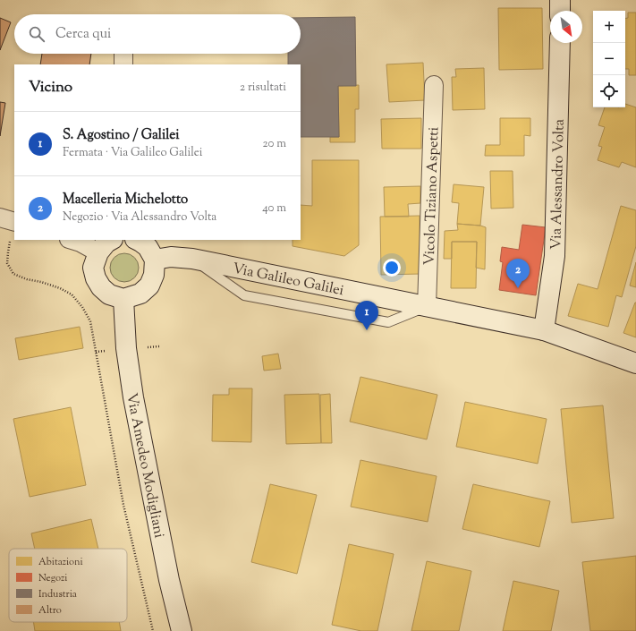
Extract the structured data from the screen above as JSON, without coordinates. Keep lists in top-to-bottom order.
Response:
{
  "streets": {
    "street": [
      "Via Alessandro Volta",
      "Vicolo Tiziano Aspetti",
      "Via Galileo Galilei",
      "Via Amedeo Modigliani"
    ]
  },
  "crossings": [
    ["Via Alessandro Volta", "Via Galileo Galilei"],
    ["Vicolo Tiziano Aspetti", "Via Galileo Galilei"]
  ],
  "legend": [
    "Abitazioni",
    "Negozi",
    "Industria",
    "Altro"
  ],
  "north": "bottom right",
  "page": {
    "map_buttons": ["+", "−"],
    "search": "Cerca qui",
    "heading": ["Vicino", "2 risultati"],
    "list": [
      {
        "mark": "1",
        "name": "S. Agostino / Galilei",
        "note": "Fermata · Via Galileo Galilei",
        "value": "20 m"
      },
      {
        "mark": "2",
        "name": "Macelleria Michelotto",
        "note": "Negozio · Via Alessandro Volta",
        "value": "40 m"
      }
    ],
    "pins": ["2", "1"]
  }
}
